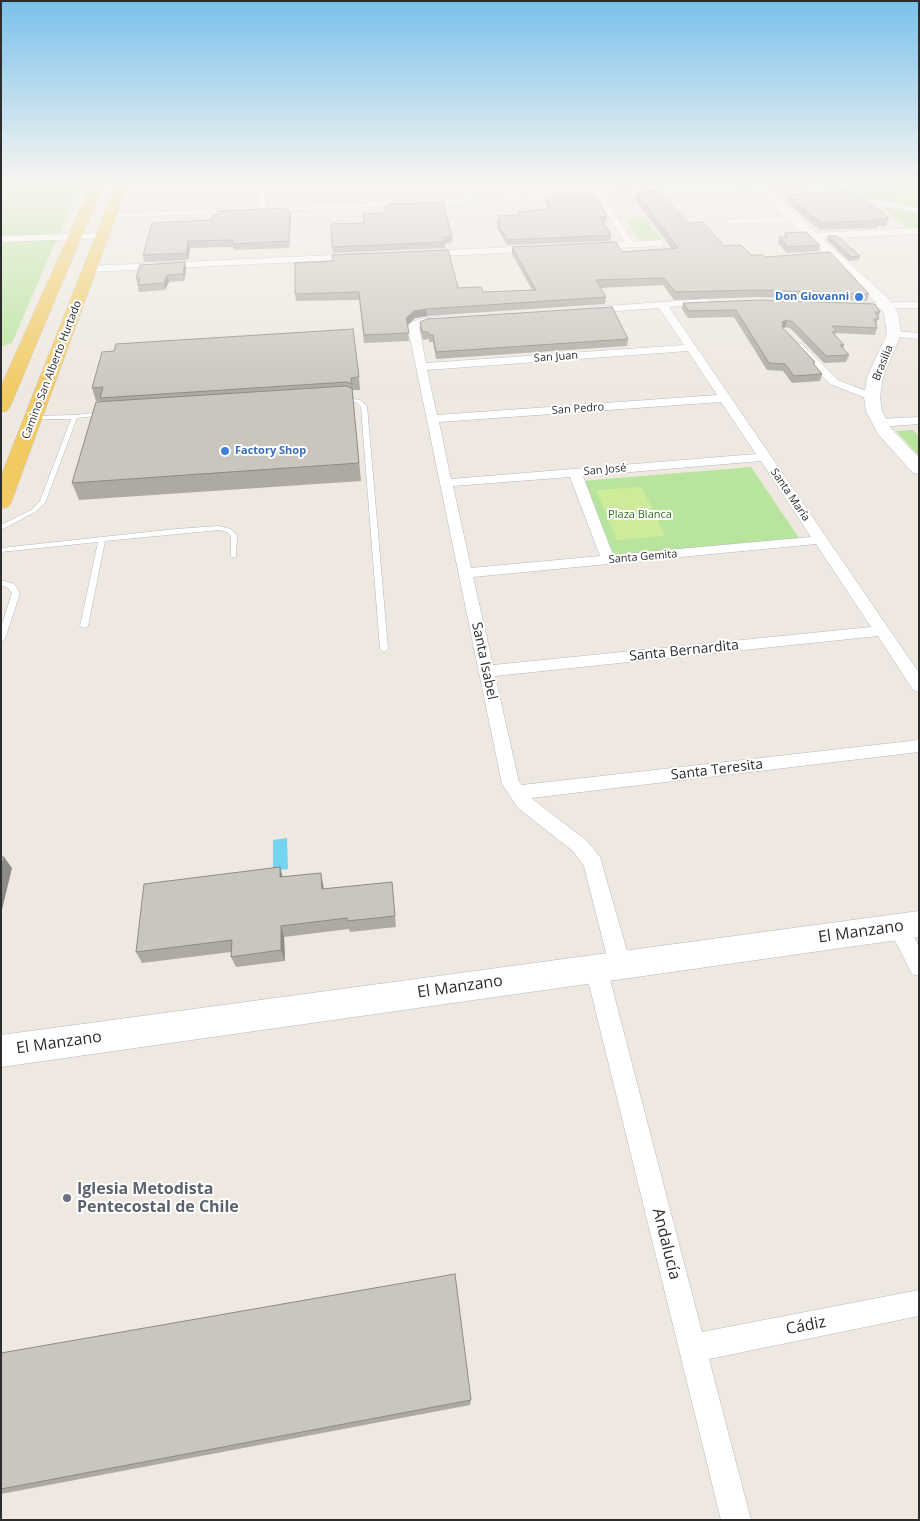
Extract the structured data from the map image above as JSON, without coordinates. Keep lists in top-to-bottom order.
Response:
{
  "streets": {
    "main road": ["Camino San Alberto Hurtado"],
    "street": [
      "San Juan",
      "Brasilia",
      "San Pedro",
      "San José",
      "Santa María",
      "Santa Gemita",
      "Santa Bernardita",
      "Santa Isabel",
      "Santa Teresita",
      "El Manzano",
      "Andalucía",
      "Cádiz"
    ]
  },
  "crossings": [
    ["San Juan", "Santa María"],
    ["San Juan", "Santa Isabel"],
    ["San Pedro", "Santa María"],
    ["San Pedro", "Santa Isabel"],
    ["San José", "Santa María"],
    ["San José", "Santa Isabel"],
    ["Santa María", "Santa Gemita"],
    ["Santa María", "Santa Bernardita"],
    ["Santa Gemita", "Santa Isabel"],
    ["Santa Bernardita", "Santa Isabel"],
    ["Santa Isabel", "Santa Teresita"],
    ["Santa Isabel", "El Manzano"],
    ["Santa Isabel", "Andalucía"],
    ["El Manzano", "Andalucía"],
    ["Andalucía", "Cádiz"]
  ],
  "parks": ["Plaza Blanca"],
  "places": ["Don Giovanni", "Factory Shop", "Iglesia Metodista Pentecostal de Chile"]
}
